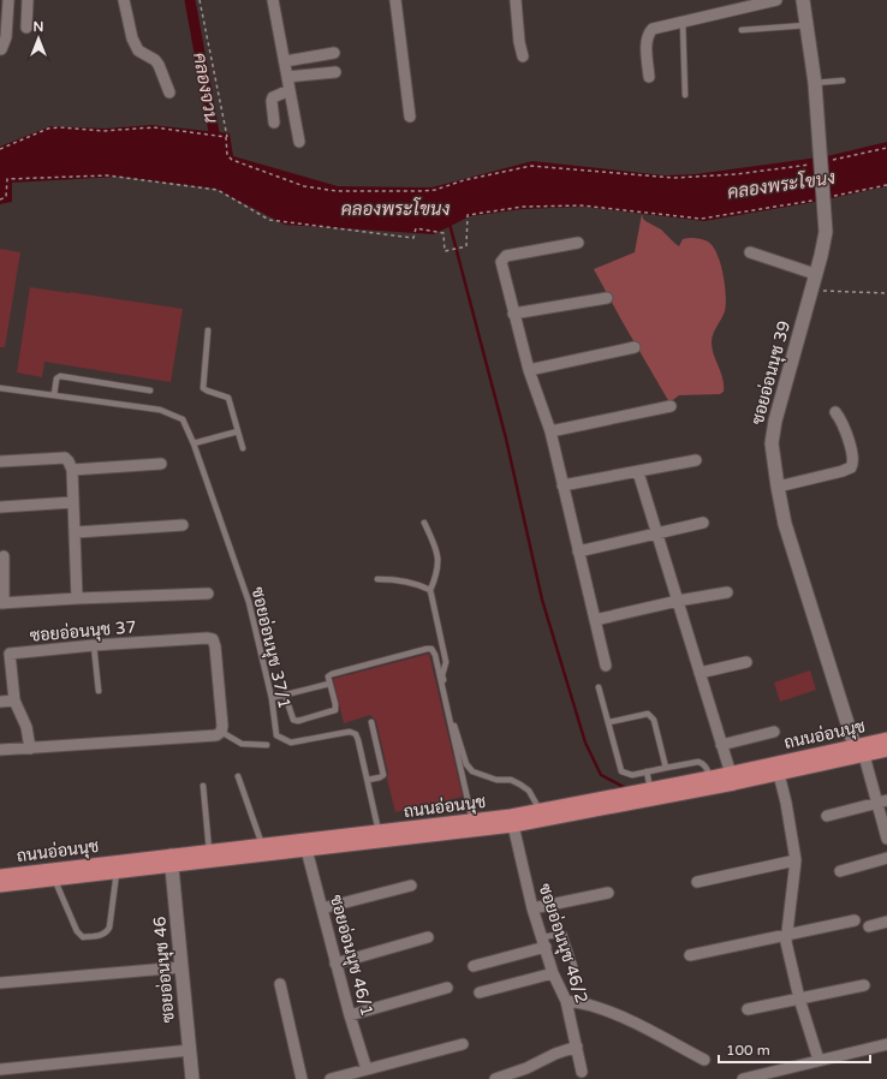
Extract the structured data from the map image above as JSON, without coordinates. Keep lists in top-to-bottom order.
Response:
{
  "streets": {
    "main road": ["ถนนอ่อนนุช"],
    "street": [
      "ซอยอ่อนนุช 39",
      "ซอยอ่อนนุช 37",
      "ซอยอ่อนนุช 46/2",
      "ซอยอ่อนนุช 46/1",
      "ซอยอ่อนนุช 46"
    ],
    "lane": ["ซอยอ่อนนุช 37/1"]
  },
  "crossings": [
    ["ซอยอ่อนนุช 39", "ถนนอ่อนนุช"],
    ["ซอยอ่อนนุช 37/1", "ถนนอ่อนนุช"],
    ["ถนนอ่อนนุช", "ซอยอ่อนนุช 46/2"],
    ["ถนนอ่อนนุช", "ซอยอ่อนนุช 46/1"],
    ["ถนนอ่อนนุช", "ซอยอ่อนนุช 46"]
  ],
  "water": ["คลองจวน", "คลองพระโขนง"],
  "scale_bar": "100 m",
  "north": "top"
}
